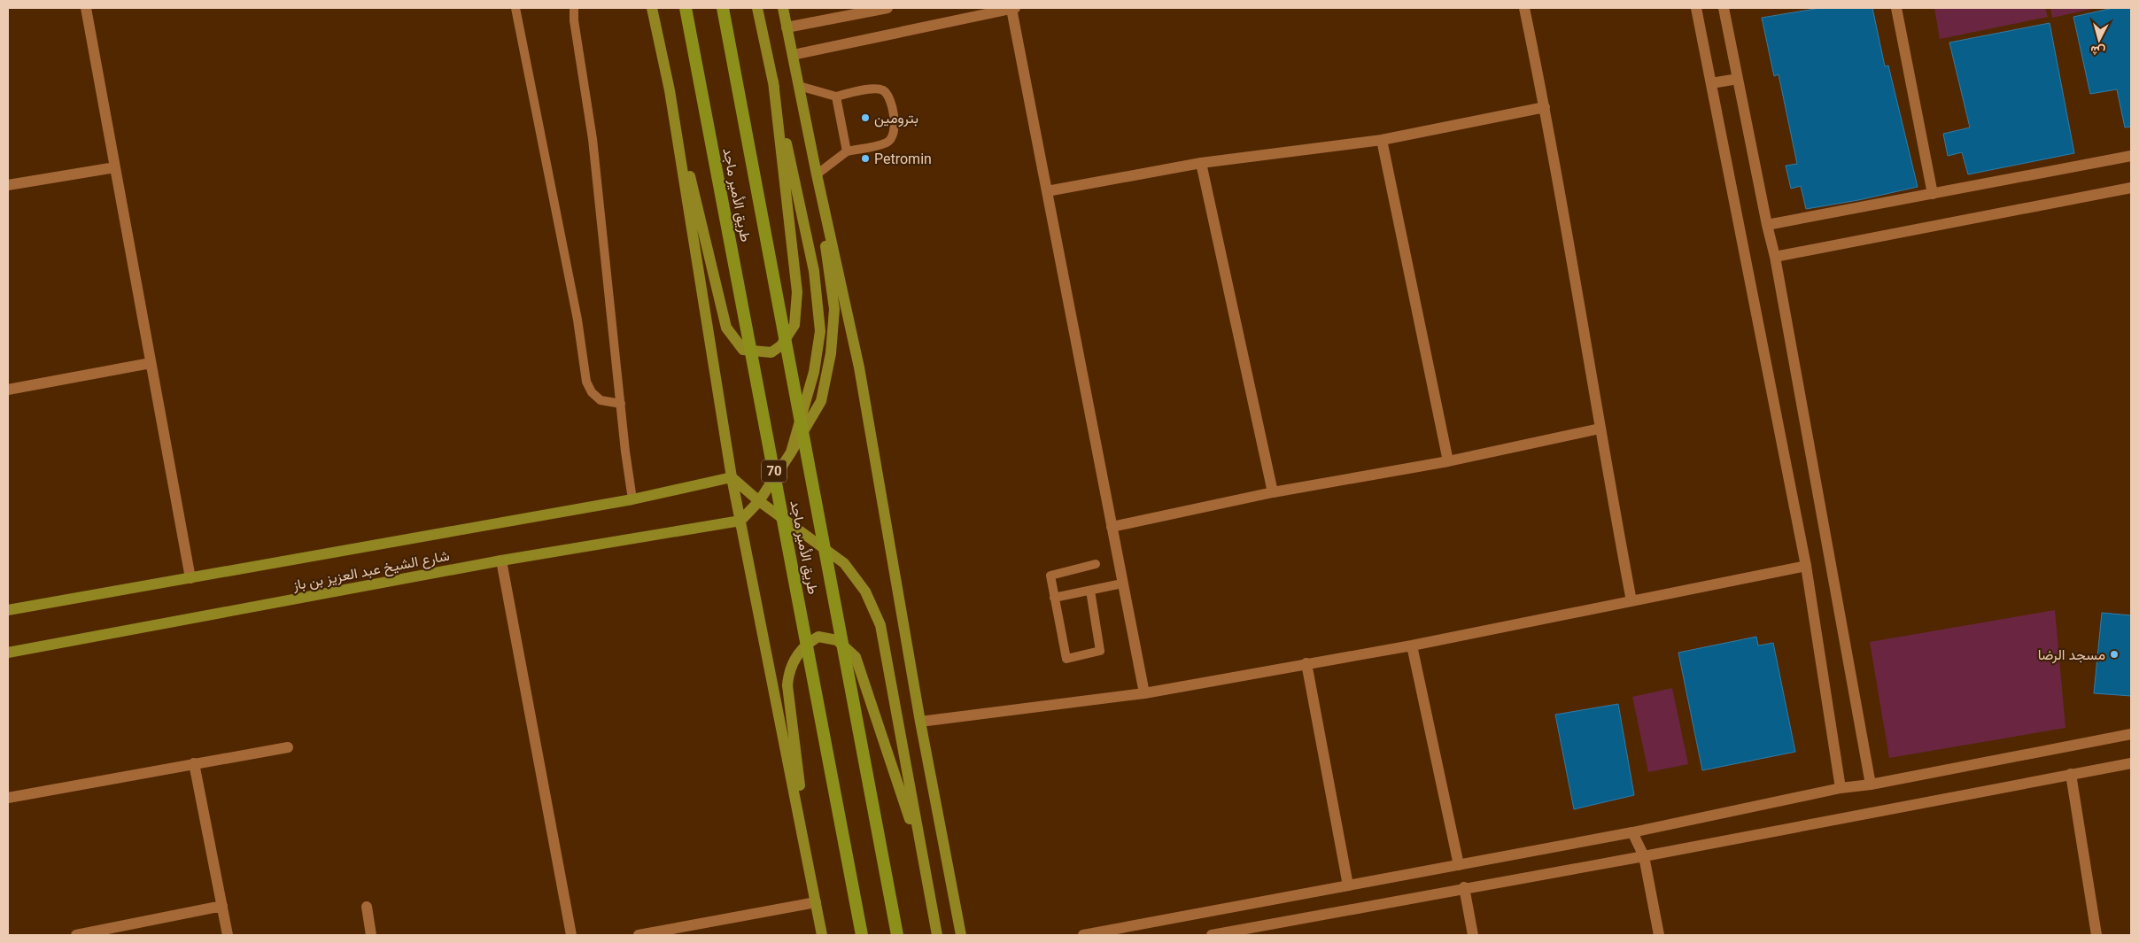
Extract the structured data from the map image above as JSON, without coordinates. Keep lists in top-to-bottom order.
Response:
{
  "streets": {
    "highway": ["طريق الأمير ماجد", "70"],
    "main road": ["شارع الشيخ عبد العزيز بن باز"]
  },
  "places": ["بترومين", "Petromin", "مسجد الرضا"],
  "north": "bottom"
}
